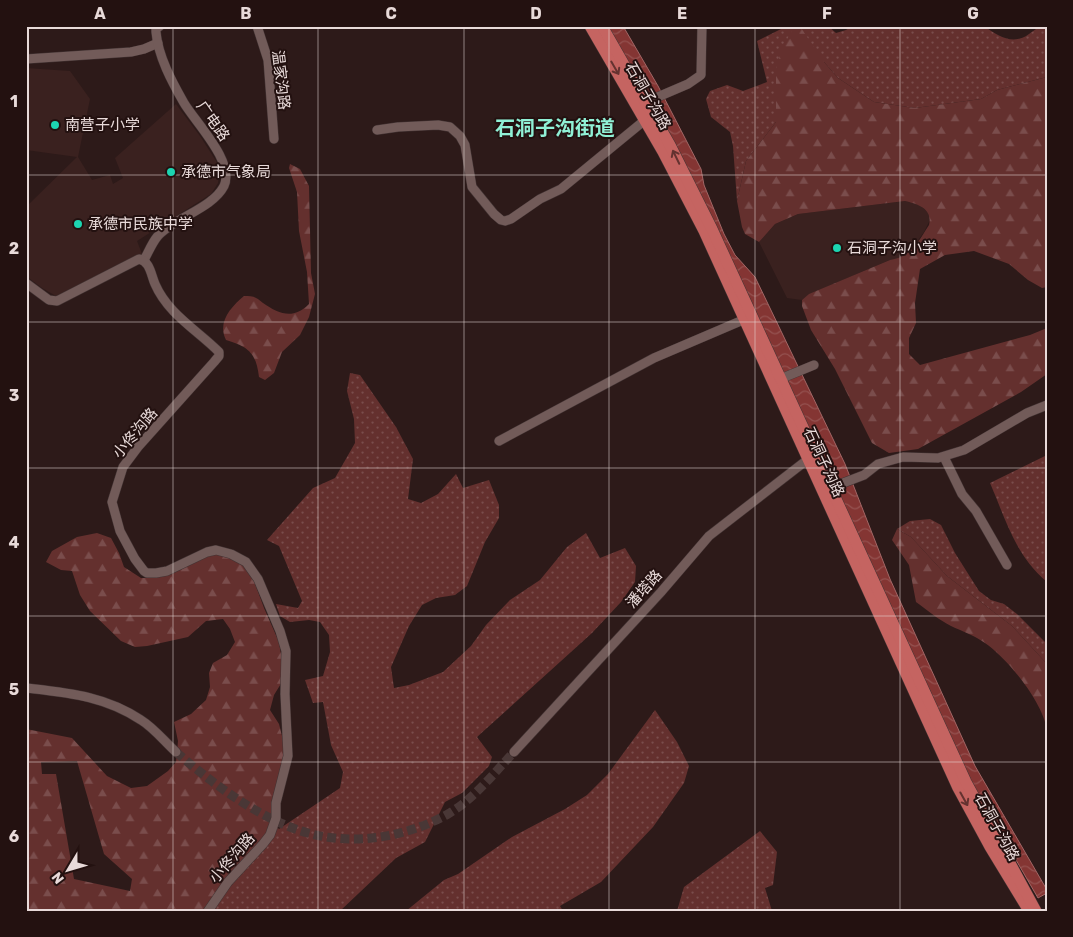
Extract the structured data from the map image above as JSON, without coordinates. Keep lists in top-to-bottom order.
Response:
{
  "streets": {
    "main road": ["石洞子沟路"],
    "street": [
      "温家沟路",
      "广电路",
      "小佟沟路",
      "潘塔路"
    ]
  },
  "crossings": [
    ["石洞子沟路", "潘塔路"],
    ["广电路", "小佟沟路"]
  ],
  "districts": ["石洞子沟街道"],
  "places": [
    "南营子小学",
    "承德市气象局",
    "承德市民族中学",
    "石洞子沟小学"
  ],
  "north": "bottom left",
  "grid": {
    "columns": [
      "A",
      "B",
      "C",
      "D",
      "E",
      "F",
      "G"
    ],
    "rows": [
      "1",
      "2",
      "3",
      "4",
      "5",
      "6"
    ]
  }
}
